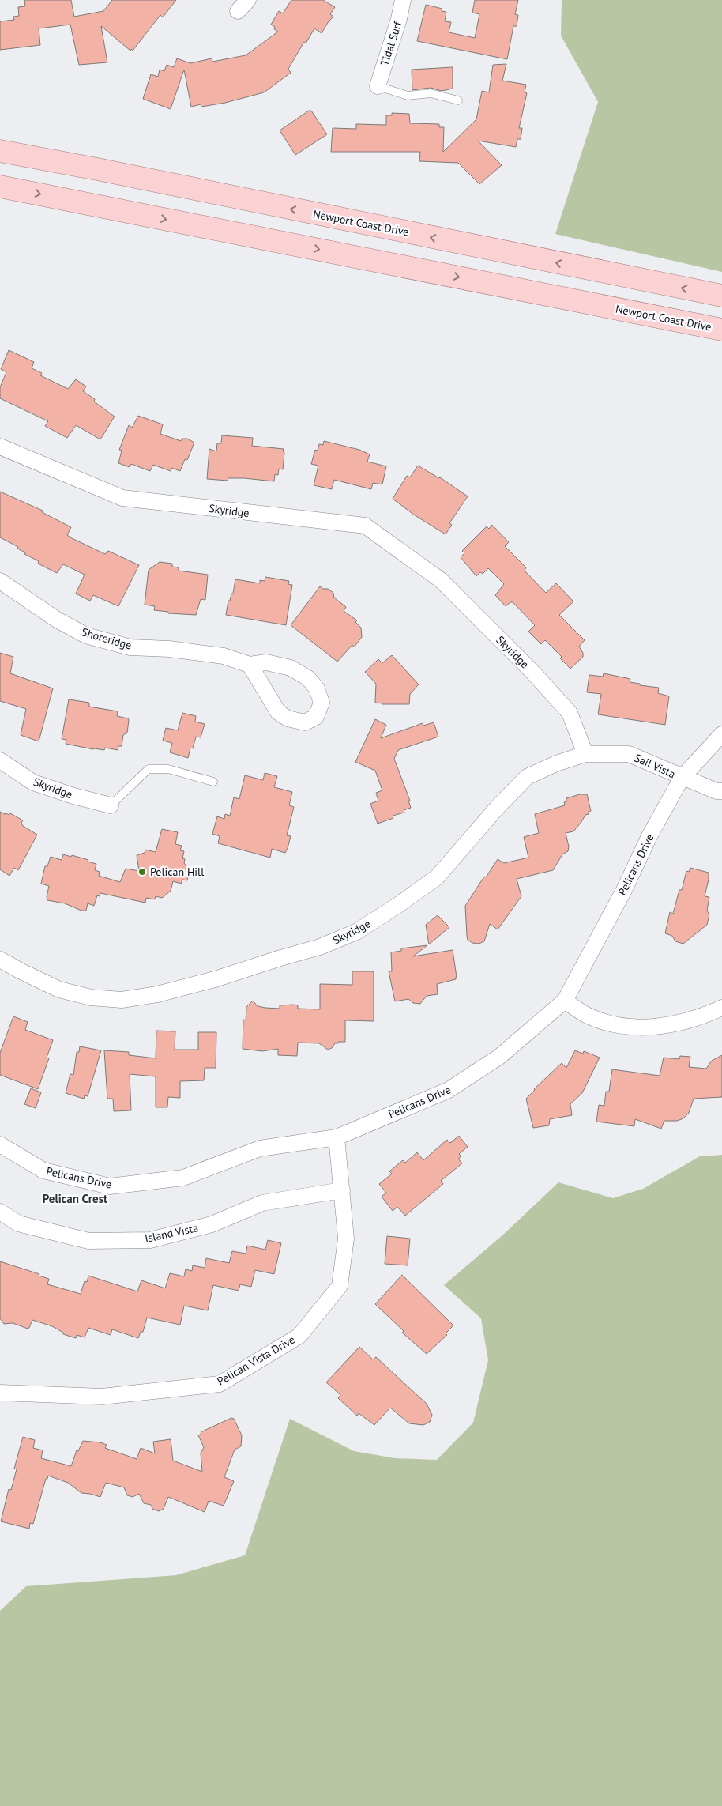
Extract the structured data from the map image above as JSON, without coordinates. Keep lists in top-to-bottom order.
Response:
{
  "streets": {
    "main road": ["Newport Coast Drive"],
    "street": [
      "Tidal Surf",
      "Skyridge",
      "Shoreridge",
      "Sail Vista",
      "Pelicans Drive",
      "Island Vista",
      "Pelican Vista Drive"
    ]
  },
  "crossings": [
    ["Skyridge", "Sail Vista"],
    ["Sail Vista", "Pelicans Drive"],
    ["Pelicans Drive", "Pelican Vista Drive"],
    ["Island Vista", "Pelican Vista Drive"]
  ],
  "districts": ["Pelican Crest"],
  "places": ["Pelican Hill"]
}
